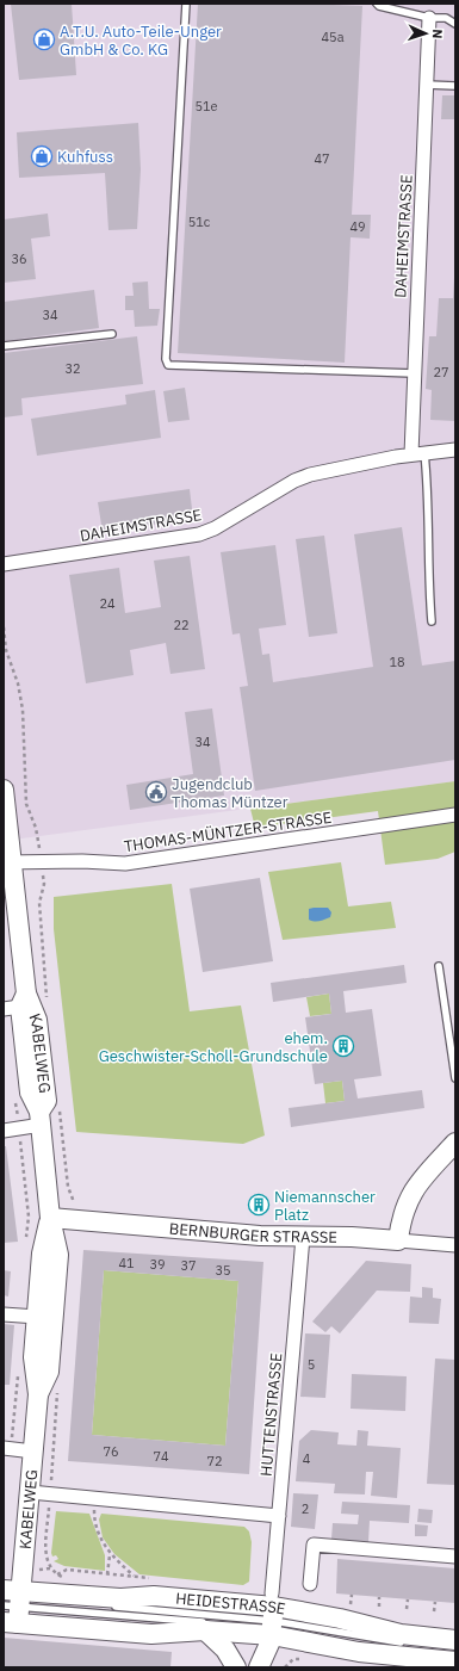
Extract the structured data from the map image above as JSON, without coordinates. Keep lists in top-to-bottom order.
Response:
{
  "streets": {
    "main road": ["KABELWEG", "BERNBURGER STRASSE", "HEIDESTRASSE"],
    "street": ["DAHEIMSTRASSE", "THOMAS-MÜNTZER-STRASSE", "HUTTENSTRASSE"]
  },
  "crossings": [
    ["THOMAS-MÜNTZER-STRASSE", "KABELWEG"],
    ["KABELWEG", "BERNBURGER STRASSE"],
    ["KABELWEG", "HEIDESTRASSE"],
    ["BERNBURGER STRASSE", "HUTTENSTRASSE"],
    ["HUTTENSTRASSE", "HEIDESTRASSE"]
  ],
  "places": {
    "shop": ["A.T.U. Auto-Teile-Unger GmbH & Co. KG", "Kuhfuss"],
    "public building": ["Jugendclub Thomas Müntzer"],
    "building": ["ehem. Geschwister-Scholl-Grundschule", "Niemannscher Platz"]
  },
  "house_numbers": [
    "45a",
    "51e",
    "47",
    "51c",
    "49",
    "36",
    "34",
    "32",
    "27",
    "24",
    "22",
    "18",
    "34",
    "41",
    "39",
    "37",
    "35",
    "5",
    "76",
    "74",
    "4",
    "72",
    "2"
  ],
  "north": "right"
}
